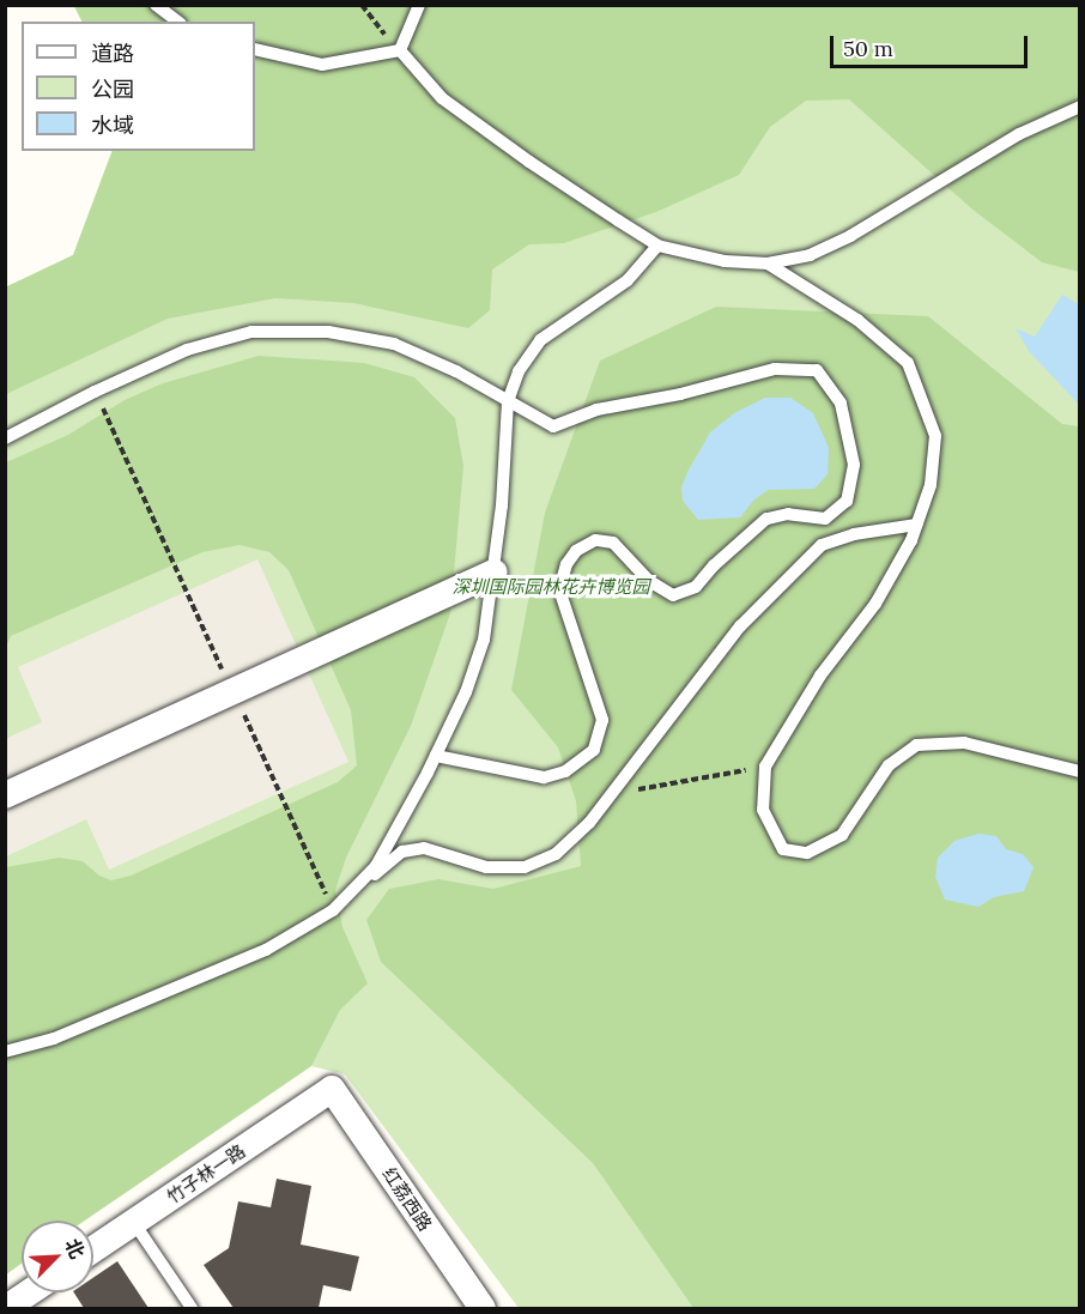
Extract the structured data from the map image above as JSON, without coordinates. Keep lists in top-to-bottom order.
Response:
{
  "streets": {
    "street": ["竹子林一路", "红荔西路"]
  },
  "crossings": [
    ["竹子林一路", "红荔西路"]
  ],
  "parks": ["深圳国际园林花卉博览园"],
  "legend": ["道路", "公园", "水域"],
  "scale_bar": "50 m",
  "north": "top right"
}
